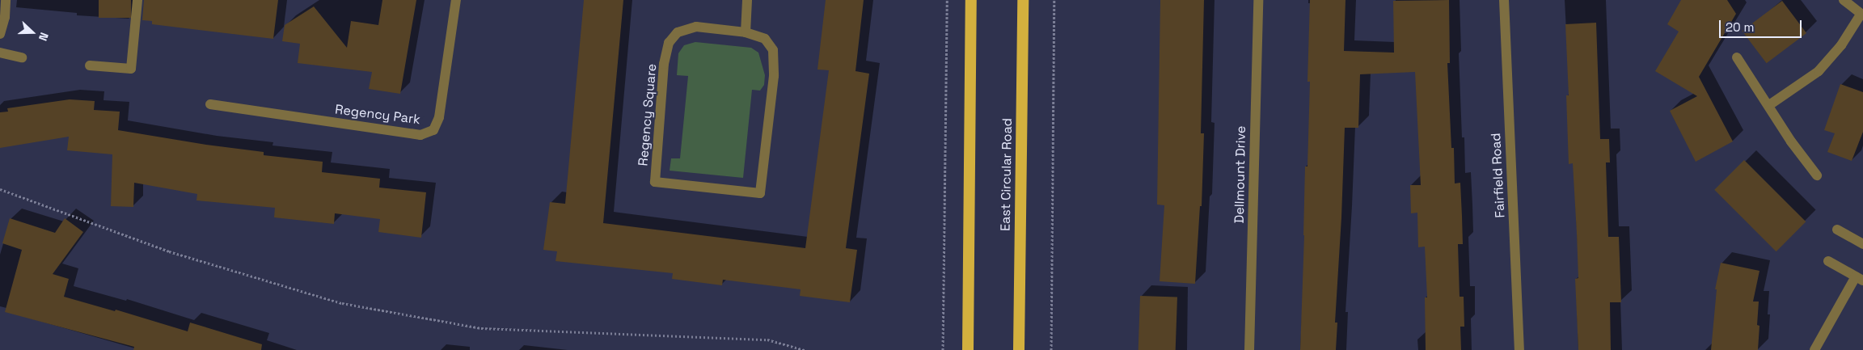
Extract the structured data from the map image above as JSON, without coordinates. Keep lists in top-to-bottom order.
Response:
{
  "streets": {
    "highway": ["East Circular Road"],
    "street": [
      "Regency Park",
      "Regency Square",
      "Dellmount Drive",
      "Fairfield Road"
    ]
  },
  "scale_bar": "20 m",
  "north": "right"
}
